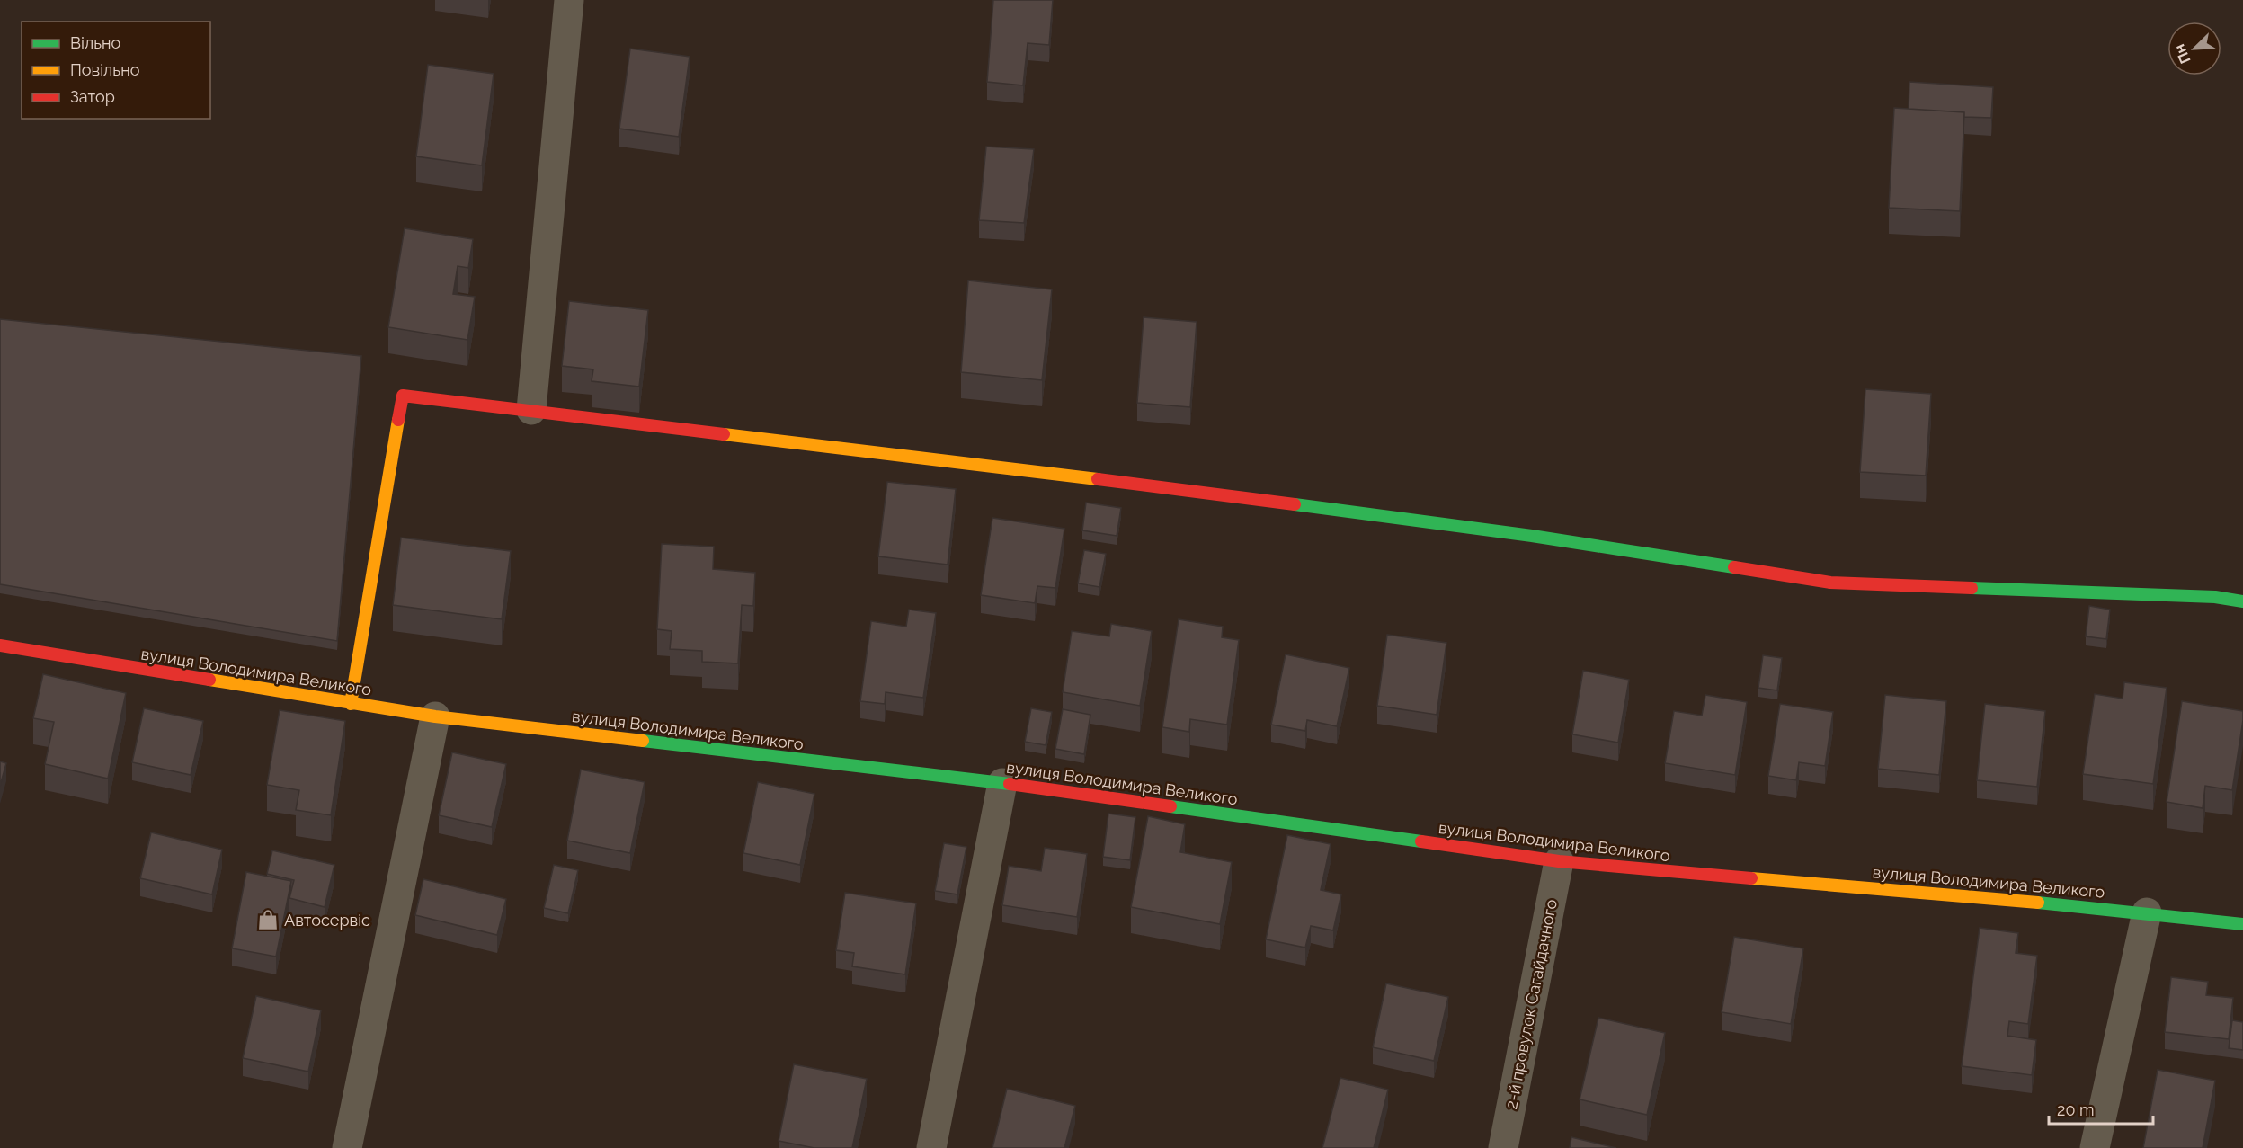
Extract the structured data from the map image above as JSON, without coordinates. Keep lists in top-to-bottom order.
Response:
{
  "streets": {
    "street": ["вулиця Володимира Великого", "2-й провулок Сагайдачного"]
  },
  "crossings": [
    ["вулиця Володимира Великого", "2-й провулок Сагайдачного"]
  ],
  "places": {
    "shop": ["Автосервіс"]
  },
  "legend": ["Вільно", "Повільно", "Затор"],
  "scale_bar": "20 m",
  "north": "bottom left"
}
